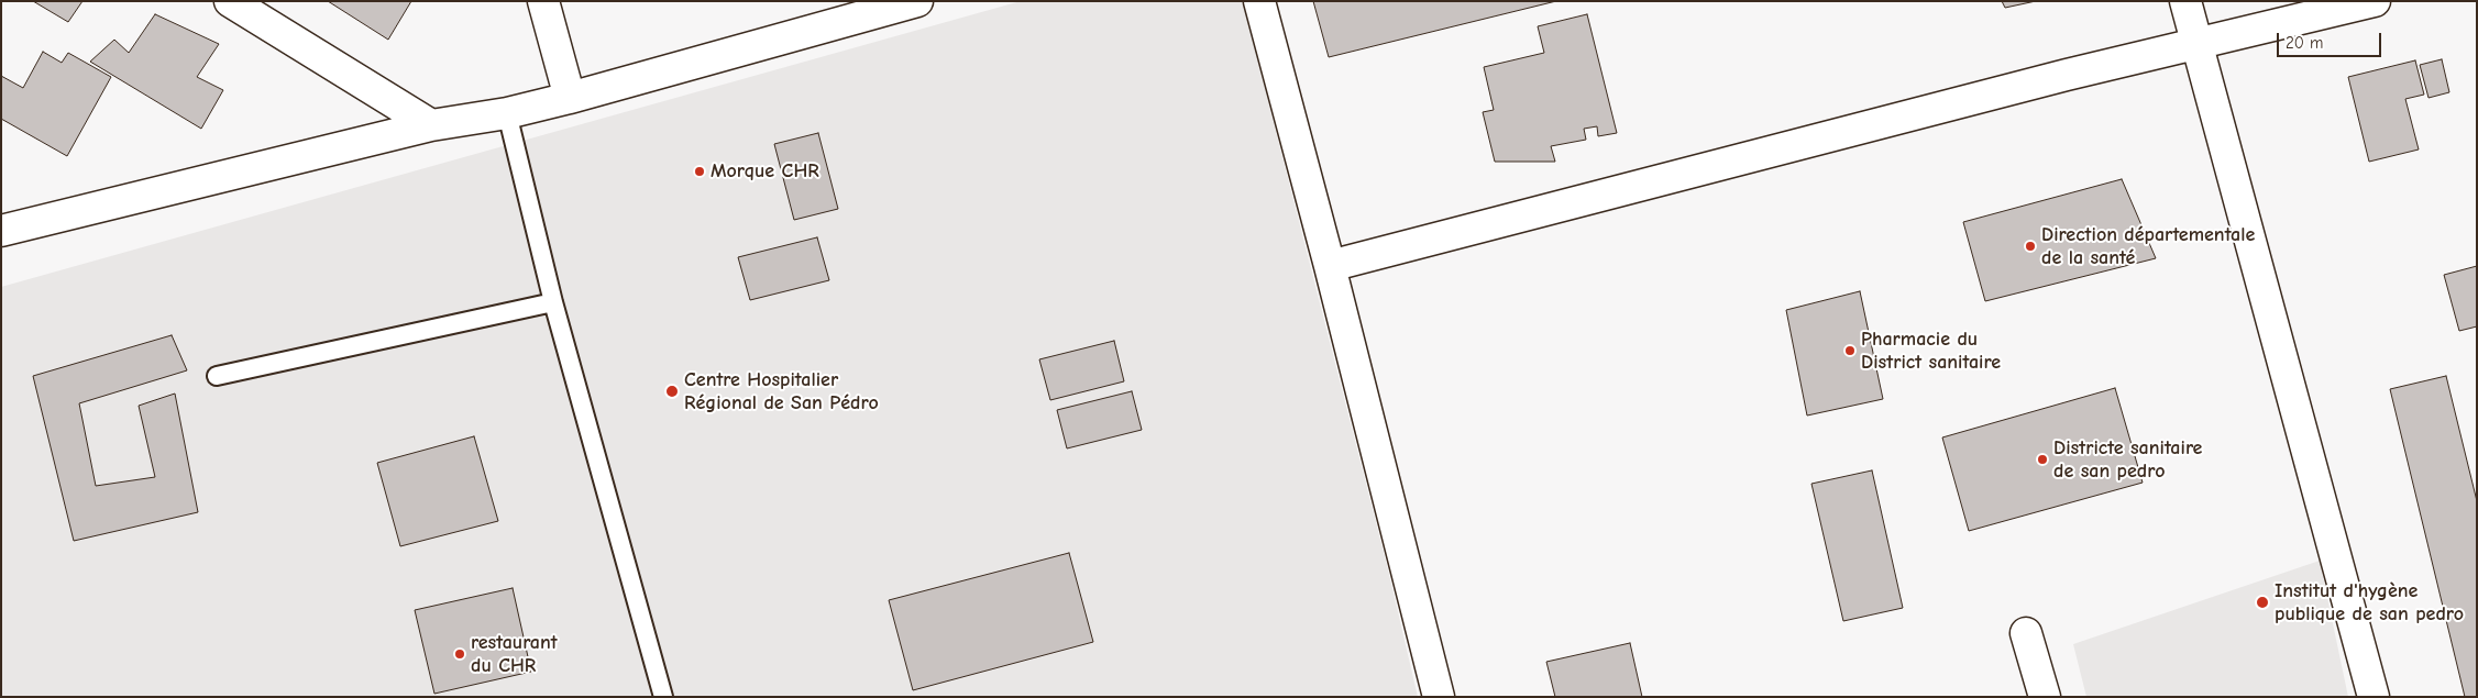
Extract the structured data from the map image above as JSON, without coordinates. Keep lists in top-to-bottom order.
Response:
{
  "places": [
    "Morque CHR",
    "Direction départementale de la santé",
    "Pharmacie du District sanitaire",
    "Centre Hospitalier Régional de San Pédro",
    "Districte sanitaire de san pedro",
    "Institut d'hygène publique de san pedro",
    "restaurant du CHR"
  ],
  "scale_bar": "20 m"
}
